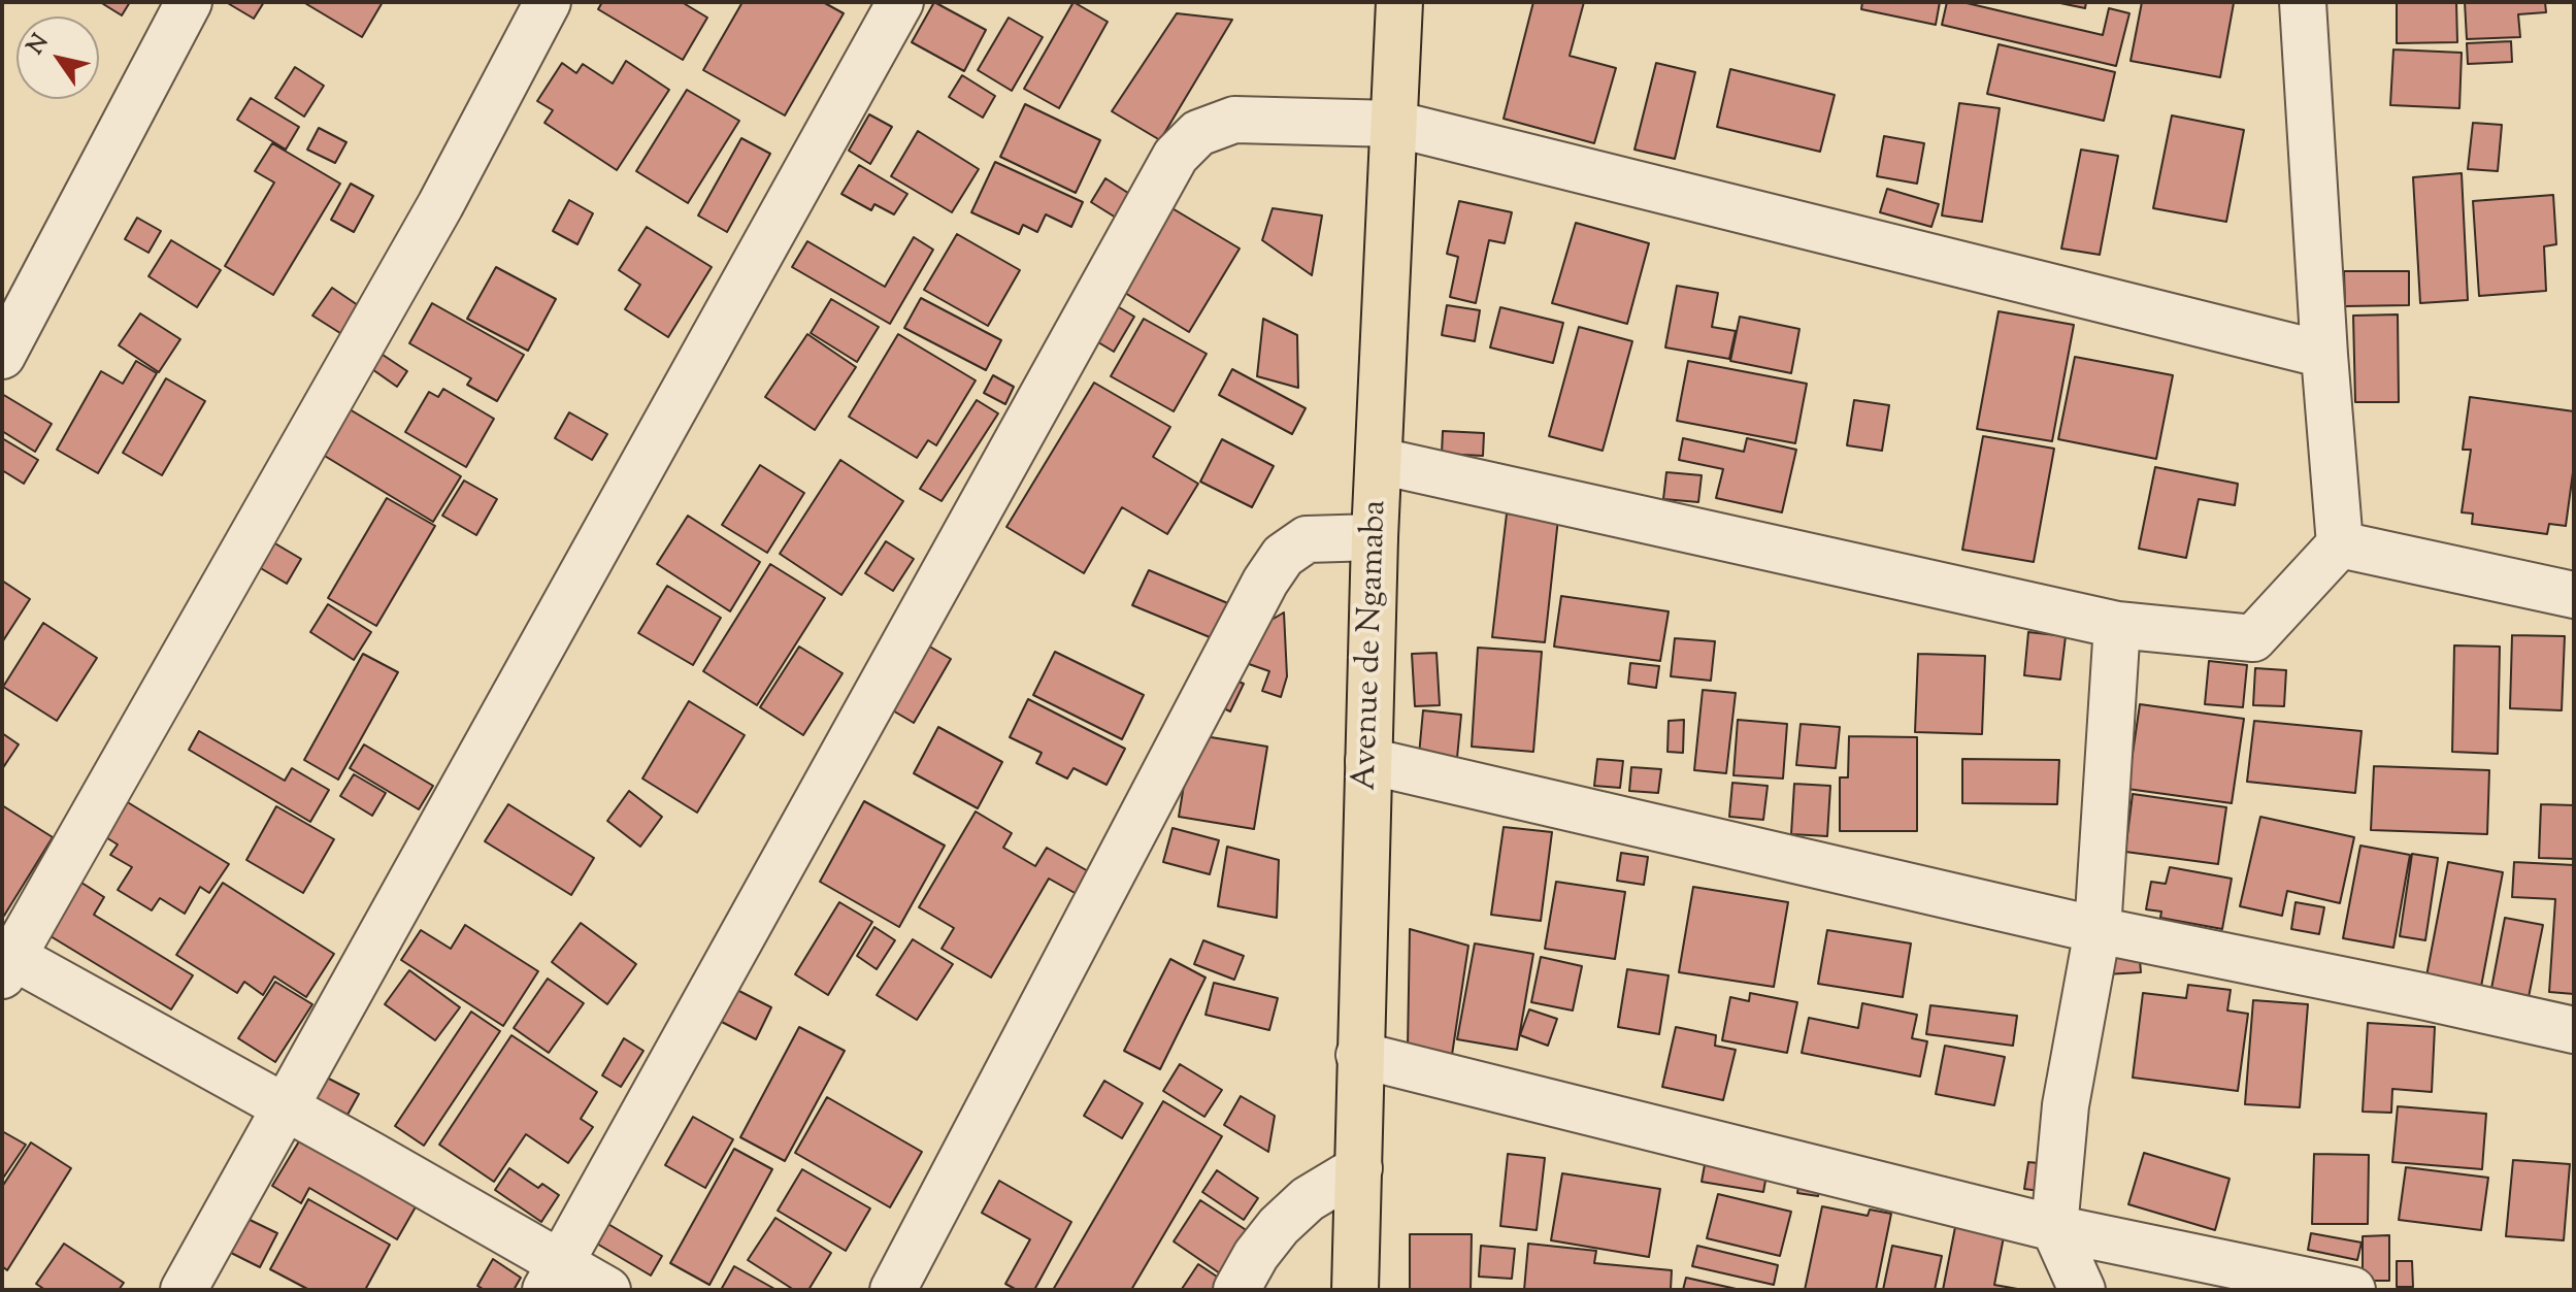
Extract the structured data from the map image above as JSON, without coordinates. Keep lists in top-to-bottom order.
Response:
{
  "streets": {
    "main road": ["Avenue de Ngamaba"]
  },
  "north": "top left"
}
